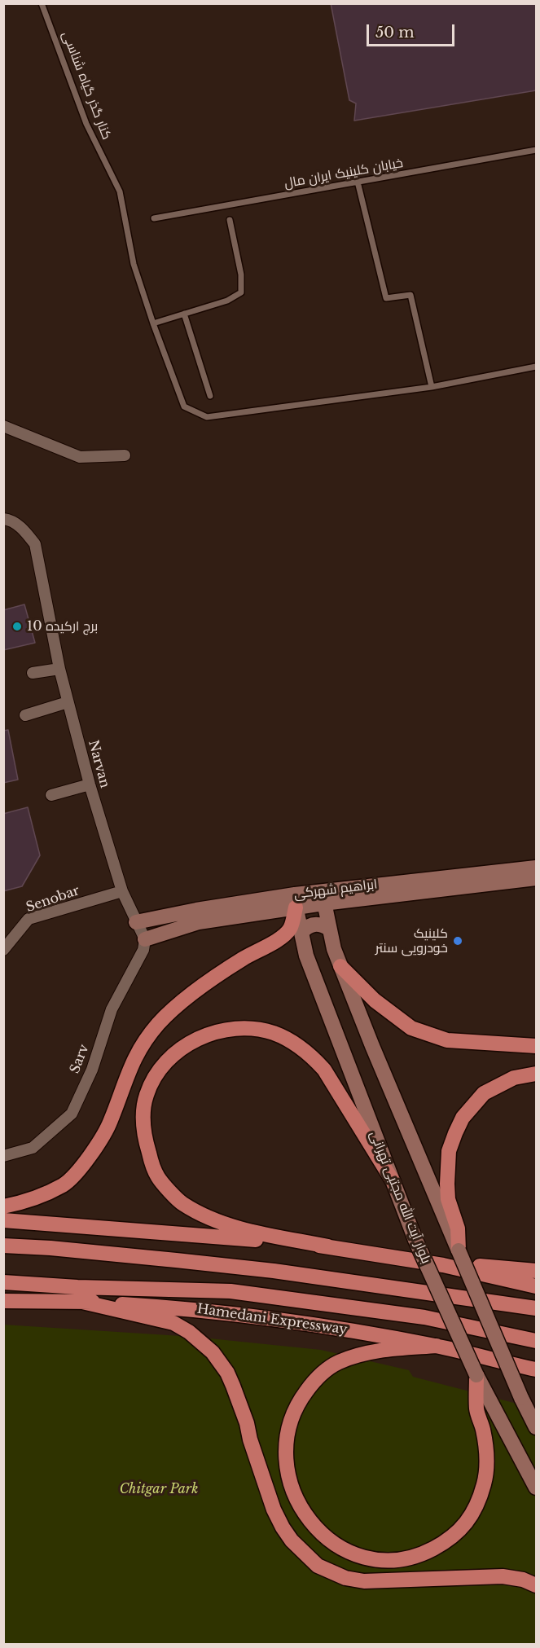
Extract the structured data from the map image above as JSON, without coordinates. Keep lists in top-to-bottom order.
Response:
{
  "streets": {
    "highway": ["Hamedani Expressway"],
    "main road": ["ابراهیم شهرکی", "بلوار آیت الله مجتبی تهرانی"],
    "street": ["Narvan", "Senobar", "Sarv"],
    "lane": ["کنار گذر گیاه شناسی", "خیابان کلینیک ایران مال"]
  },
  "crossings": [
    ["Narvan", "ابراهیم شهرکی"],
    ["Narvan", "Senobar"],
    ["Narvan", "Sarv"],
    ["ابراهیم شهرکی", "Sarv"],
    ["ابراهیم شهرکی", "بلوار آیت الله مجتبی تهرانی"]
  ],
  "parks": ["Chitgar Park"],
  "places": ["برج ارکیده 10", "کلینیک خودرویی سنتر"],
  "scale_bar": "50 m"
}
